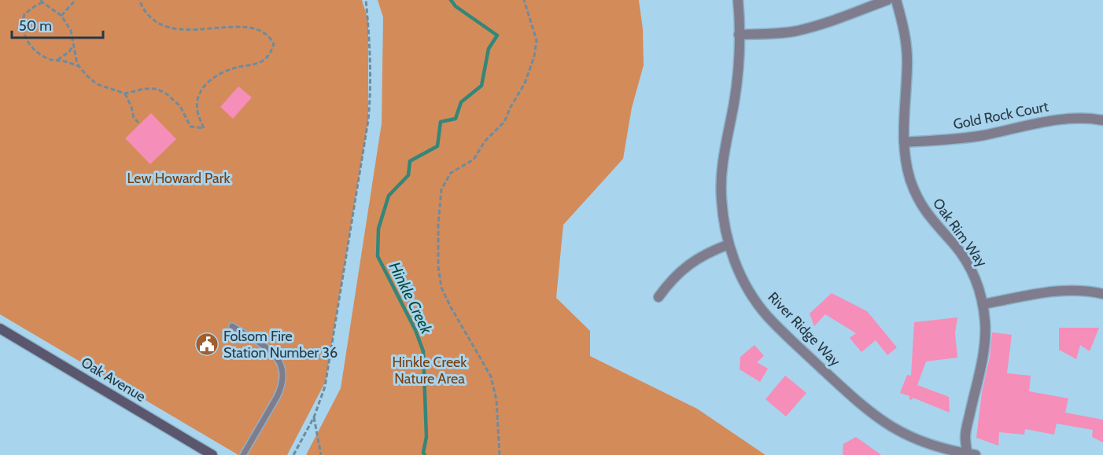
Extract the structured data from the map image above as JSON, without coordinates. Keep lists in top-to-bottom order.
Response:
{
  "streets": {
    "main road": ["Oak Avenue"],
    "street": ["Gold Rock Court", "Oak Rim Way", "River Ridge Way"]
  },
  "crossings": [
    ["Gold Rock Court", "Oak Rim Way"],
    ["Oak Rim Way", "River Ridge Way"]
  ],
  "water": ["Hinkle Creek"],
  "parks": ["Lew Howard Park", "Hinkle Creek Nature Area"],
  "places": {
    "public building": ["Folsom Fire Station Number 36"]
  },
  "scale_bar": "50 m"
}
